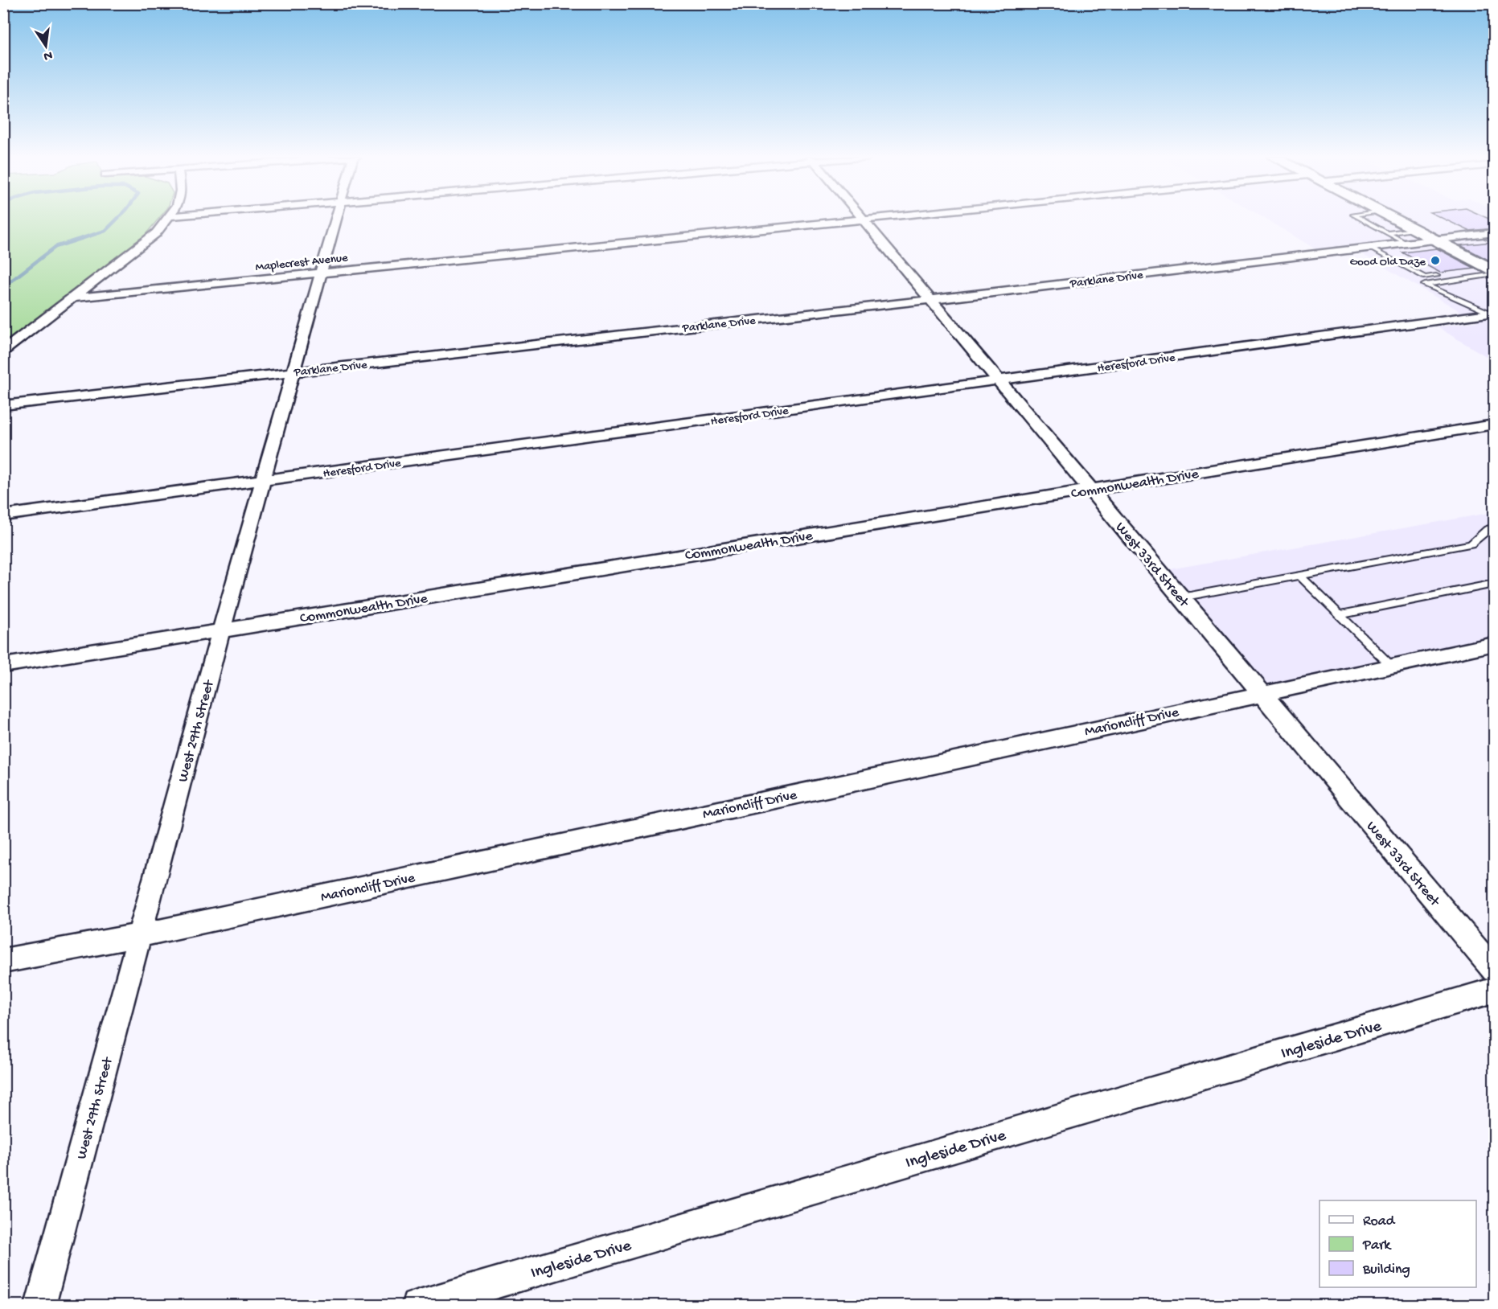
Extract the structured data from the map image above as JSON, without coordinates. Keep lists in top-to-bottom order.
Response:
{
  "streets": {
    "street": [
      "Maplecrest Avenue",
      "Parklane Drive",
      "Heresford Drive",
      "Commonwealth Drive",
      "West 33rd Street",
      "Marioncliff Drive",
      "West 29th Street",
      "Ingleside Drive"
    ]
  },
  "crossings": [
    ["Maplecrest Avenue", "West 33rd Street"],
    ["Maplecrest Avenue", "West 29th Street"],
    ["Parklane Drive", "West 33rd Street"],
    ["Parklane Drive", "West 29th Street"],
    ["Heresford Drive", "West 33rd Street"],
    ["Heresford Drive", "West 29th Street"],
    ["Commonwealth Drive", "West 33rd Street"],
    ["Commonwealth Drive", "West 29th Street"],
    ["West 33rd Street", "Marioncliff Drive"],
    ["Marioncliff Drive", "West 29th Street"]
  ],
  "places": ["Good Old Daze"],
  "legend": ["Road", "Park", "Building"],
  "north": "bottom"
}
